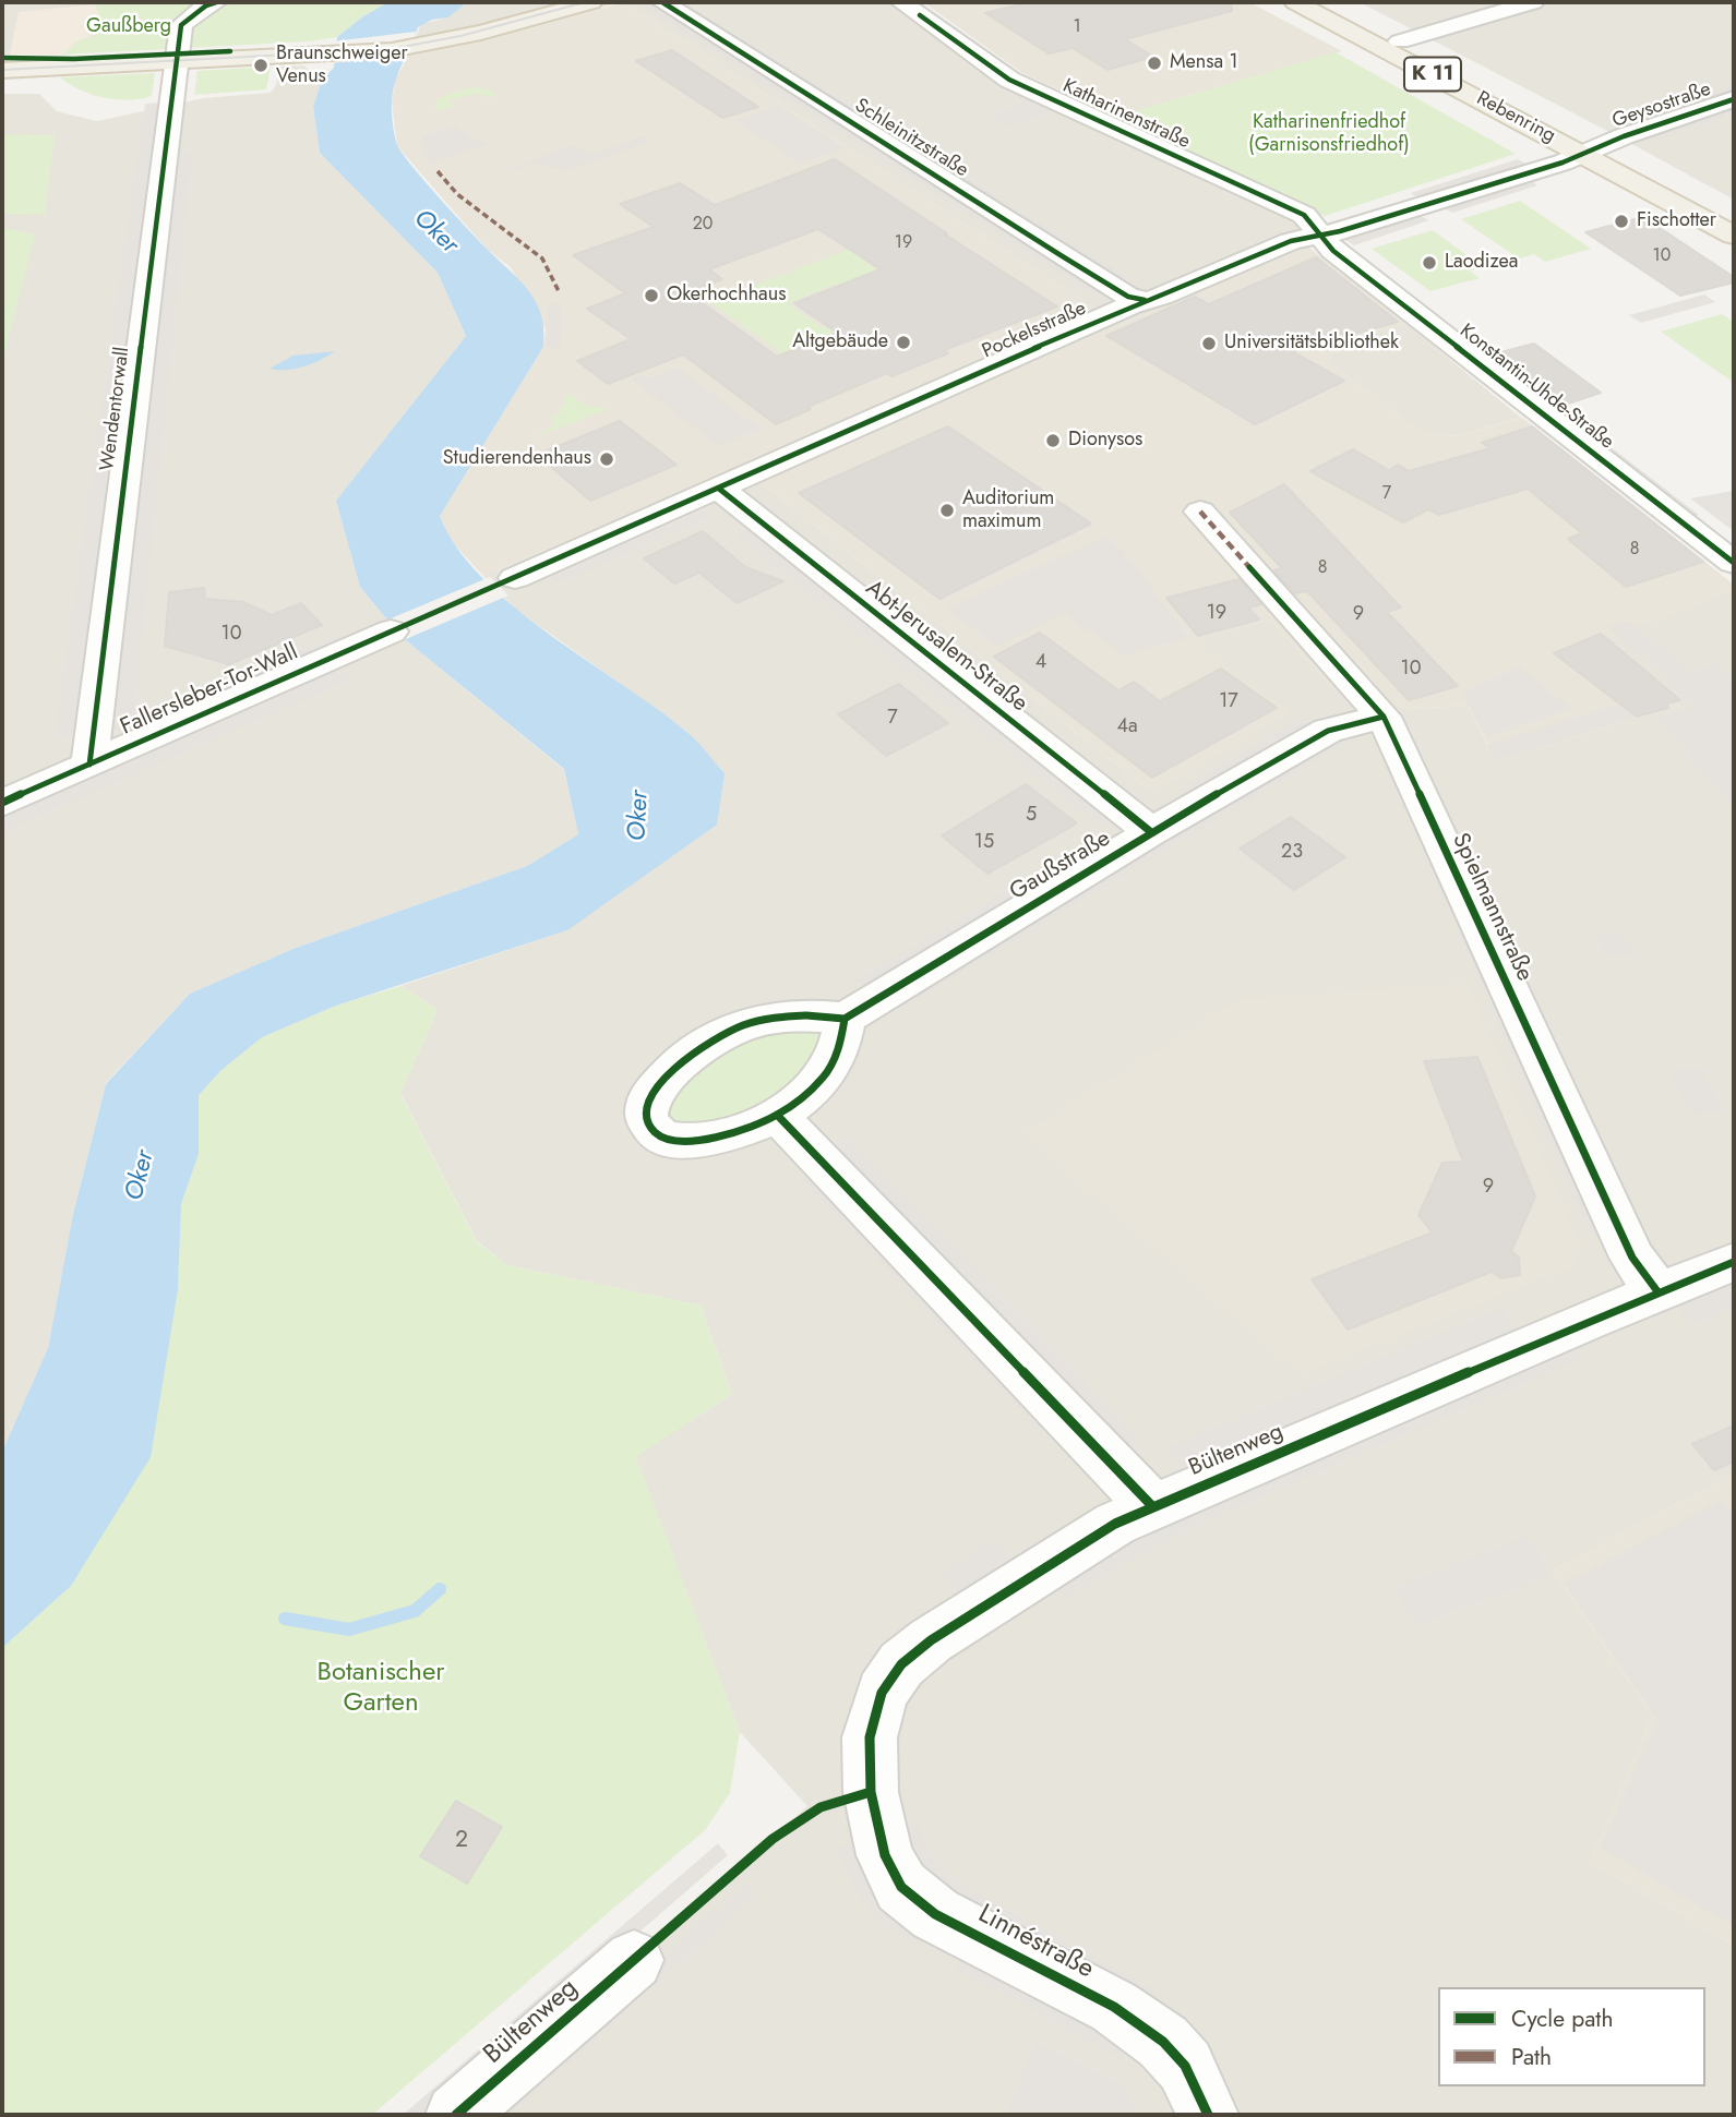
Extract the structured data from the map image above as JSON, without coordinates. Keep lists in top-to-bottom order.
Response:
{
  "streets": {
    "main road": ["K 11", "Rebenring"],
    "street": [
      "Geysostraße",
      "Katharinenstraße",
      "Schleinitzstraße",
      "Pockelsstraße",
      "Konstantin-Uhde-Straße",
      "Wendentorwall",
      "Abt-Jerusalem-Straße",
      "Fallersleber-Tor-Wall",
      "Gaußstraße",
      "Spielmannstraße",
      "Bültenweg",
      "Linnéstraße"
    ]
  },
  "crossings": [
    ["Geysostraße", "Rebenring"],
    ["Geysostraße", "Pockelsstraße"],
    ["Katharinenstraße", "Pockelsstraße"],
    ["Katharinenstraße", "Konstantin-Uhde-Straße"],
    ["Rebenring", "Pockelsstraße"],
    ["Schleinitzstraße", "Pockelsstraße"],
    ["Pockelsstraße", "Konstantin-Uhde-Straße"],
    ["Pockelsstraße", "Abt-Jerusalem-Straße"],
    ["Wendentorwall", "Fallersleber-Tor-Wall"],
    ["Abt-Jerusalem-Straße", "Gaußstraße"],
    ["Gaußstraße", "Spielmannstraße"],
    ["Spielmannstraße", "Bültenweg"],
    ["Bültenweg", "Linnéstraße"]
  ],
  "water": ["Oker"],
  "parks": ["Gaußberg", "Katharinenfriedhof (Garnisonsfriedhof)", "Botanischer Garten"],
  "places": [
    "Mensa 1",
    "Braunschweiger Venus",
    "Fischotter",
    "Laodizea",
    "Okerhochhaus",
    "Altgebäude",
    "Universitätsbibliothek",
    "Dionysos",
    "Studierendenhaus",
    "Auditorium maximum"
  ],
  "house_numbers": [
    "1",
    "20",
    "19",
    "10",
    "7",
    "8",
    "8",
    "19",
    "9",
    "10",
    "4",
    "10",
    "17",
    "7",
    "4a",
    "5",
    "15",
    "23",
    "9",
    "2"
  ],
  "legend": ["Cycle path", "Path"]
}
